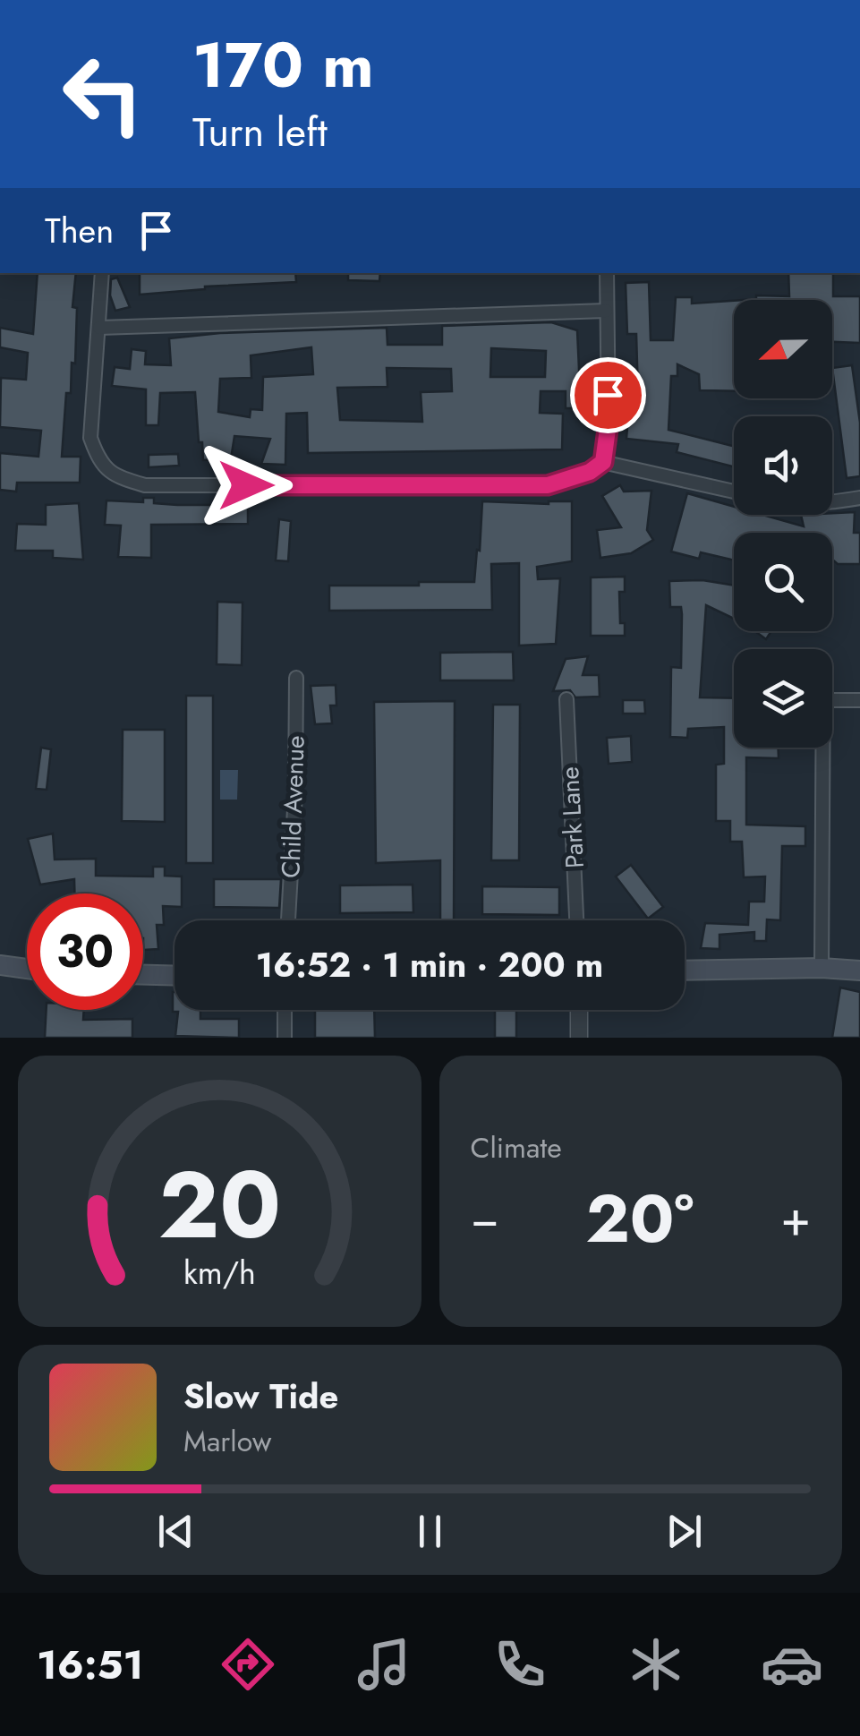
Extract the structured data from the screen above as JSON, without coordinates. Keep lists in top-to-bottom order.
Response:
{
  "streets": {
    "street": ["Child Avenue", "Park Lane"]
  },
  "north": "left",
  "page": {
    "turn": ["170 m", "Turn left"],
    "then": "Then",
    "limit": "30",
    "trip": "16:52 · 1 min · 200 m",
    "tile": "Climate",
    "heat": ["−", "20°", "+"],
    "song": ["Slow Tide", "Marlow"],
    "tabs": "16:51",
    "gauge": ["20", "km/h"]
  }
}
